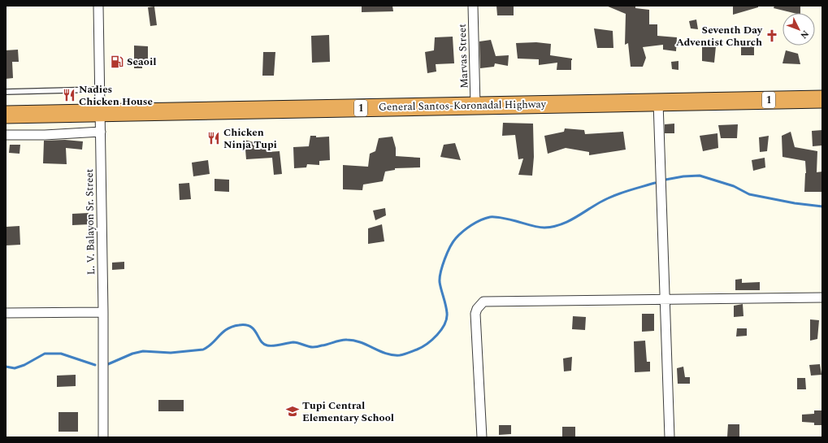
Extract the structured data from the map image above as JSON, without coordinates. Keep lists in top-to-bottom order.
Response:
{
  "streets": {
    "highway": ["1", "General Santos-Koronadal Highway"],
    "street": ["Marvas Street", "L. V. Balayon Sr. Street"]
  },
  "crossings": [
    ["Marvas Street", "General Santos-Koronadal Highway"],
    ["General Santos-Koronadal Highway", "L. V. Balayon Sr. Street"]
  ],
  "places": {
    "church": ["Seventh Day Adventist Church"],
    "fuel station": ["Seaoil"],
    "restaurant": ["Nadies Chicken House", "Chicken Ninja Tupi"],
    "school or university": ["Tupi Central Elementary School"]
  },
  "north": "bottom right"
}
